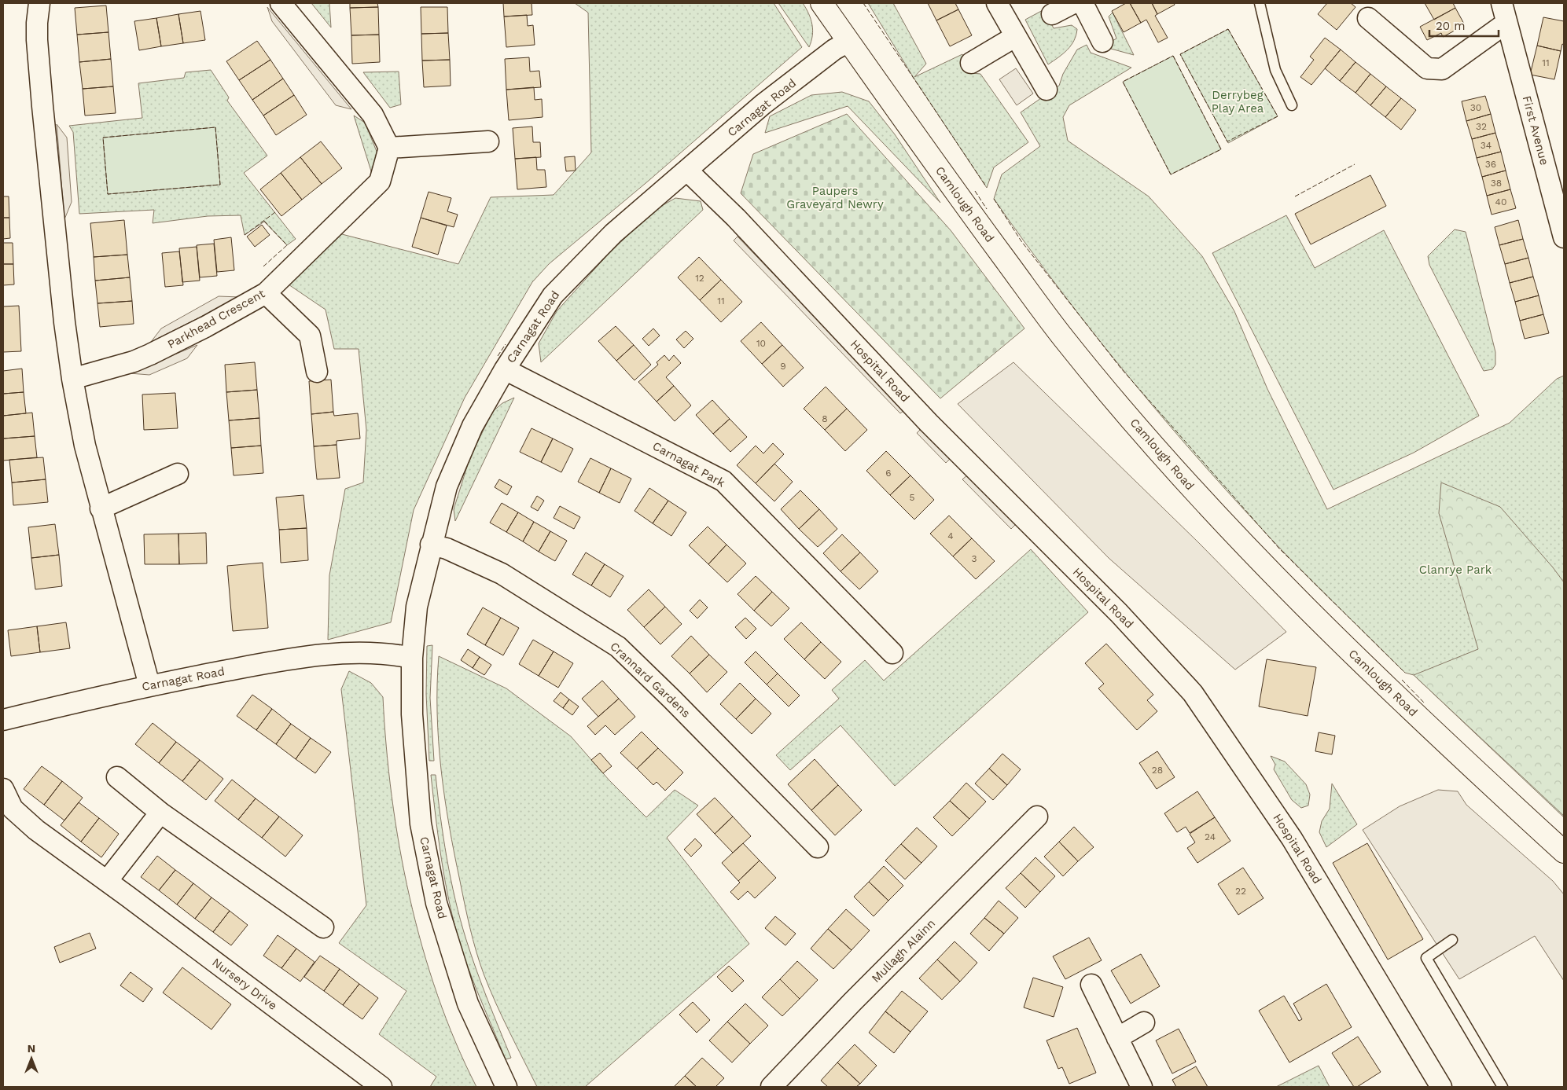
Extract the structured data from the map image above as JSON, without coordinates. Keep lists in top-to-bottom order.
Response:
{
  "streets": {
    "main road": ["Camlough Road"],
    "street": [
      "Carnagat Road",
      "First Avenue",
      "Parkhead Crescent",
      "Hospital Road",
      "Carnagat Park",
      "Crannard Gardens",
      "Mullagh Alainn",
      "Nursery Drive"
    ]
  },
  "crossings": [
    ["Carnagat Road", "Camlough Road"],
    ["Carnagat Road", "Hospital Road"],
    ["Carnagat Road", "Carnagat Park"],
    ["Carnagat Road", "Crannard Gardens"]
  ],
  "parks": ["Derrybeg Play Area", "Paupers Graveyard Newry", "Clanrye Park"],
  "house_numbers": [
    "11",
    "30",
    "32",
    "34",
    "36",
    "38",
    "40",
    "12",
    "11",
    "10",
    "9",
    "8",
    "6",
    "5",
    "4",
    "3",
    "28",
    "24",
    "22"
  ],
  "scale_bar": "20 m",
  "north": "top"
}
